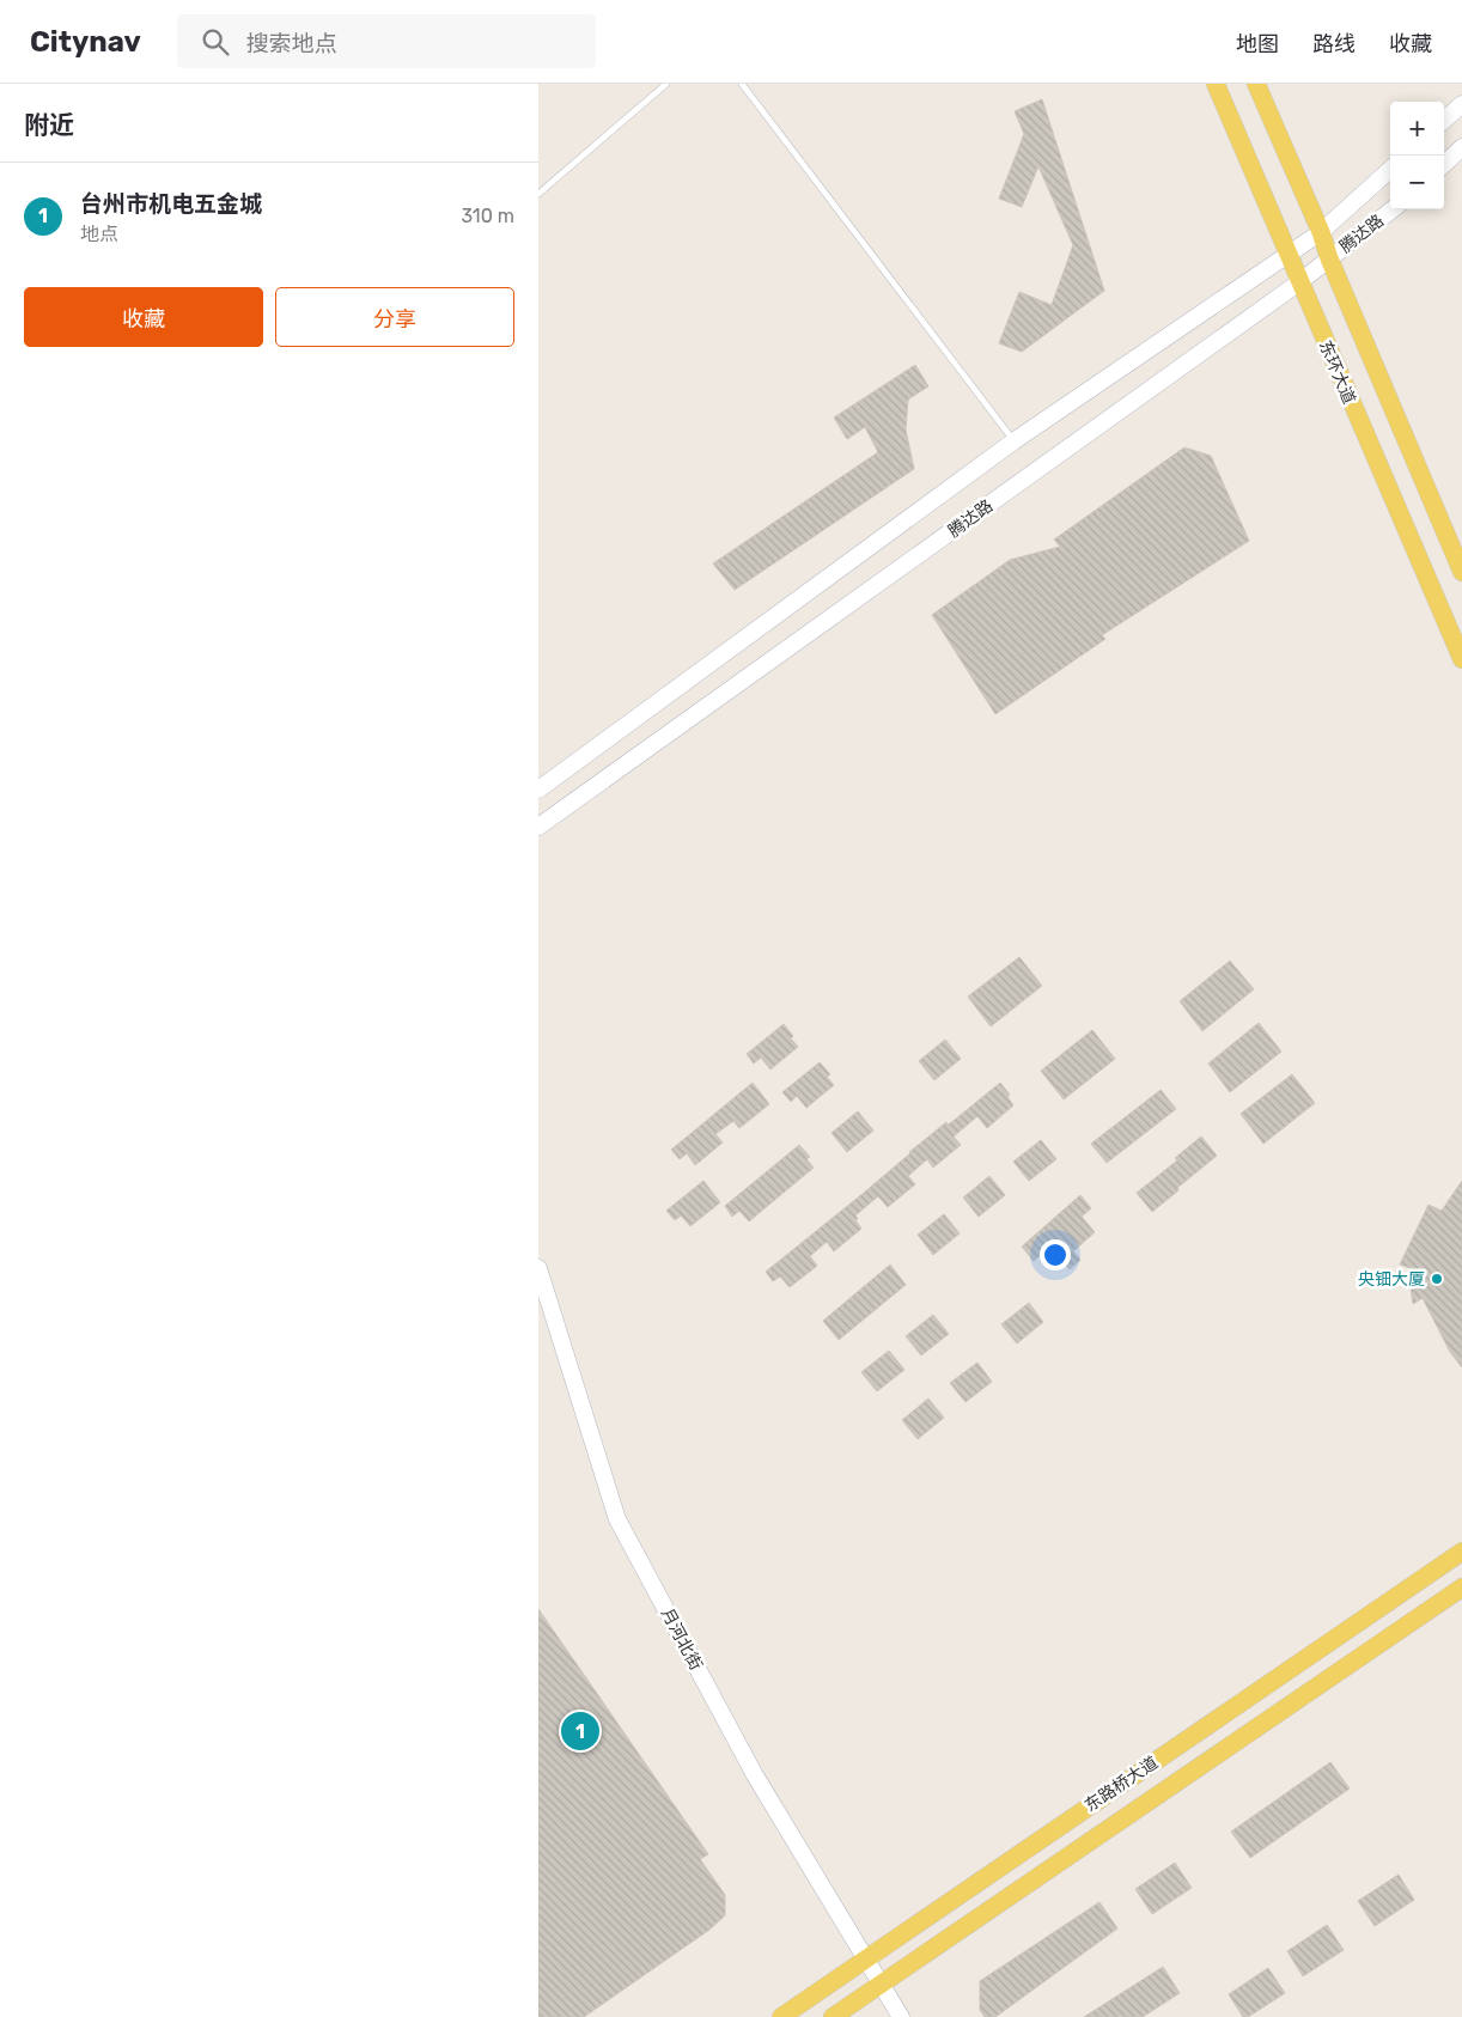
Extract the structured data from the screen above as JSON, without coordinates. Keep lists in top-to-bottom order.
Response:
{
  "streets": {
    "main road": [
      "腾达路",
      "东环大道",
      "月河北街",
      "东路桥大道"
    ]
  },
  "crossings": [
    ["腾达路", "东环大道"],
    ["月河北街", "东路桥大道"]
  ],
  "places": ["央钿大厦"],
  "page": {
    "header": "Citynav",
    "search": "搜索地点",
    "nav": ["地图", "路线", "收藏"],
    "heading": "附近",
    "map_buttons": ["+", "−"],
    "list": [
      {
        "mark": "1",
        "name": "台州市机电五金城",
        "note": "地点",
        "value": "310 m"
      }
    ],
    "buttons": ["收藏", "分享"],
    "pins": "1"
  }
}
